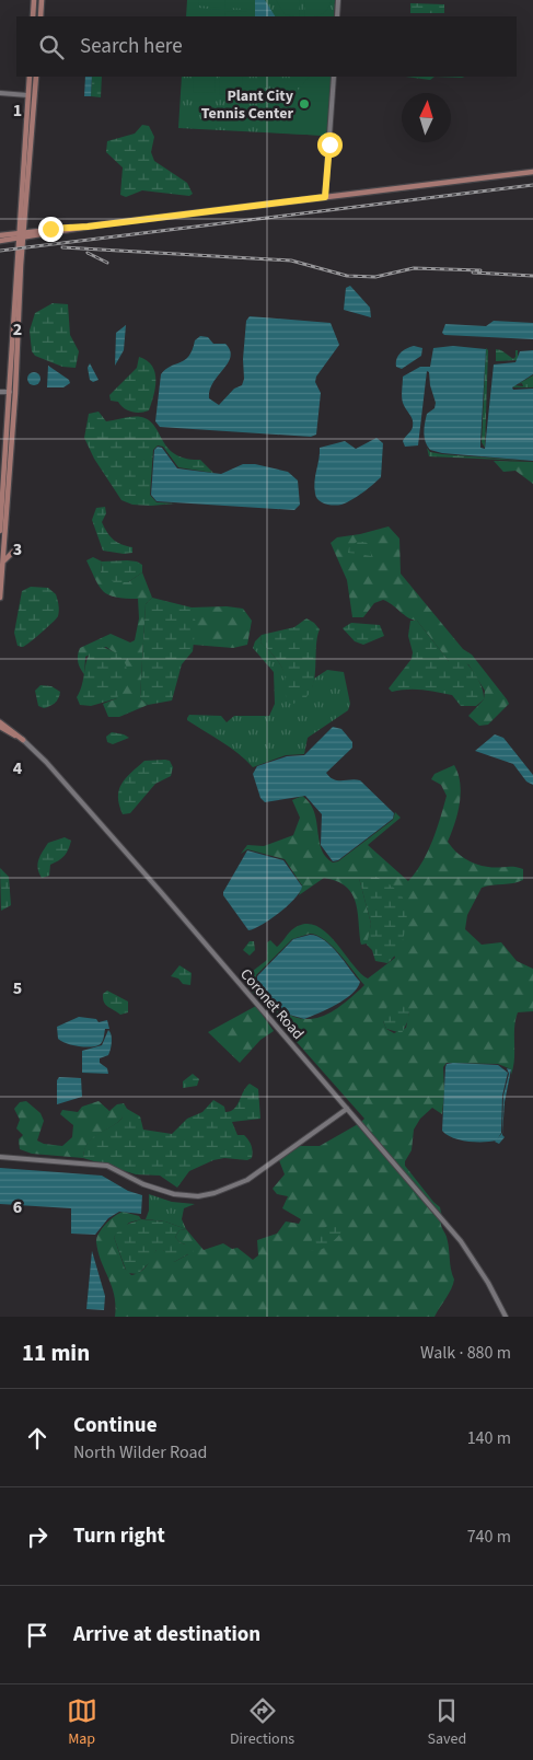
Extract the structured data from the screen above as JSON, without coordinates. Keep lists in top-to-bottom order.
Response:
{
  "streets": {
    "street": ["Coronet Road"]
  },
  "places": ["Plant City Tennis Center"],
  "north": "top",
  "page": {
    "search": "Search here",
    "heading": ["11 min", "Walk · 880 m"],
    "list": [
      ["Continue", "North Wilder Road", "140 m"],
      ["Turn right", "740 m"],
      "Arrive at destination"
    ],
    "nav": ["Map", "Directions", "Saved"]
  },
  "grid": {
    "rows": [
      "1",
      "2",
      "3",
      "4",
      "5",
      "6"
    ]
  }
}
